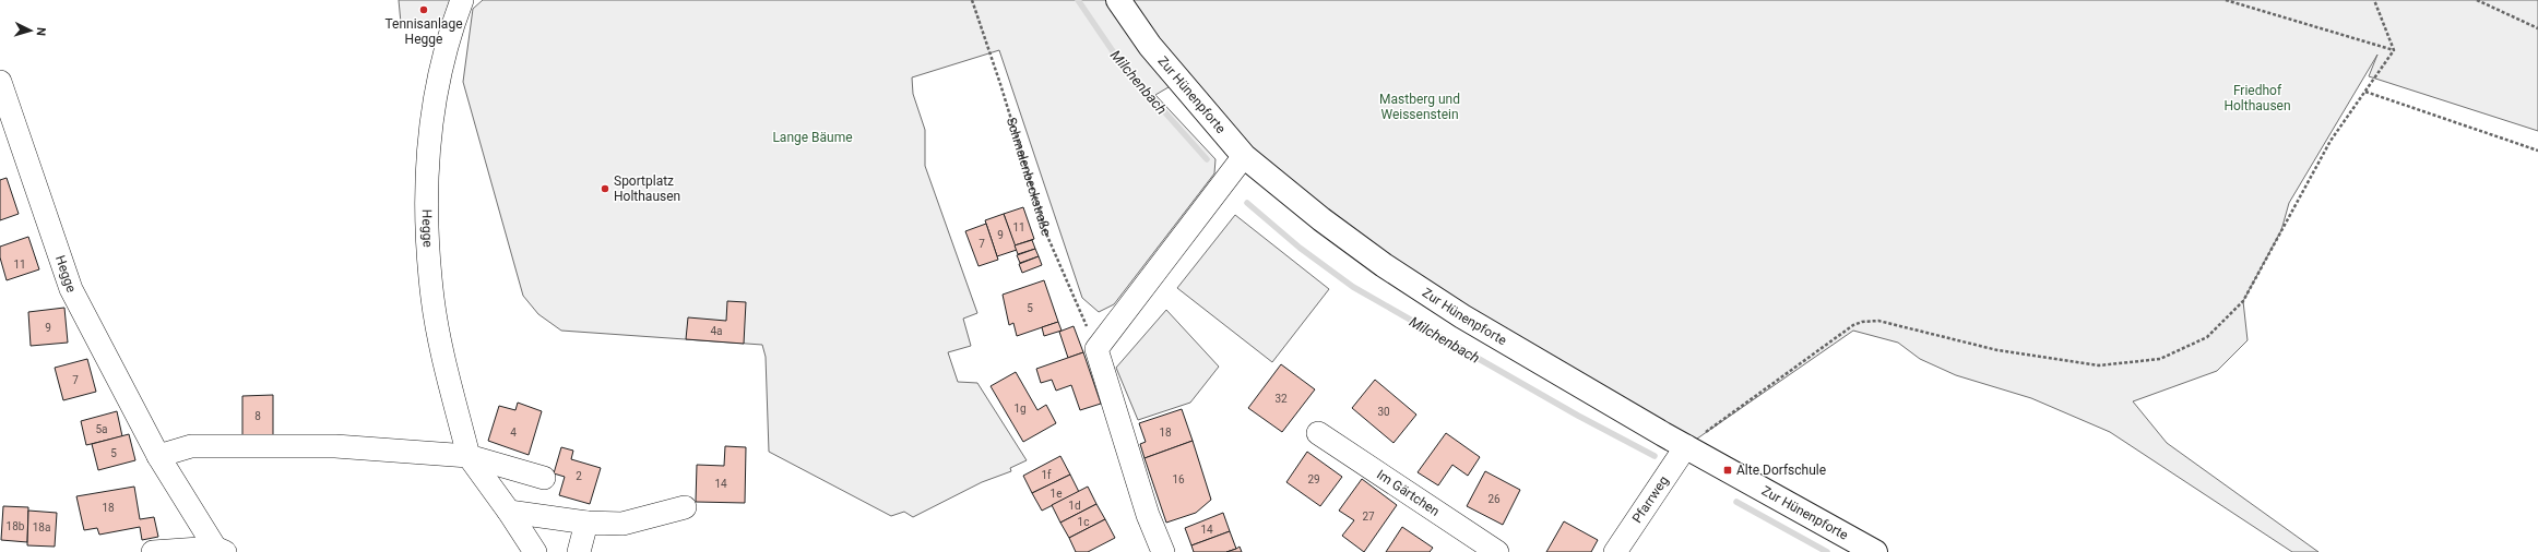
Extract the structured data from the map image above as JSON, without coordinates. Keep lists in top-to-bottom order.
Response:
{
  "streets": {
    "main road": ["Zur Hünenpforte"],
    "street": ["Hegge", "Im Gärtchen", "Pfarrweg"],
    "path": ["Schmalenbeckstraße"]
  },
  "crossings": [
    ["Zur Hünenpforte", "Pfarrweg"]
  ],
  "water": ["Milchenbach"],
  "parks": ["Friedhof Holthausen", "Mastberg und Weissenstein", "Lange Bäume"],
  "places": {
    "other": ["Tennisanlage Hegge", "Sportplatz Holthausen"],
    "transit": ["Alte Dorfschule"]
  },
  "house_numbers": [
    "11",
    "9",
    "7",
    "11",
    "5",
    "9",
    "4a",
    "7",
    "32",
    "1g",
    "30",
    "8",
    "5a",
    "4",
    "18",
    "5",
    "1f",
    "2",
    "16",
    "29",
    "14",
    "1e",
    "26",
    "1d",
    "18",
    "27",
    "1c",
    "18b",
    "18a",
    "14"
  ],
  "north": "right"
}
